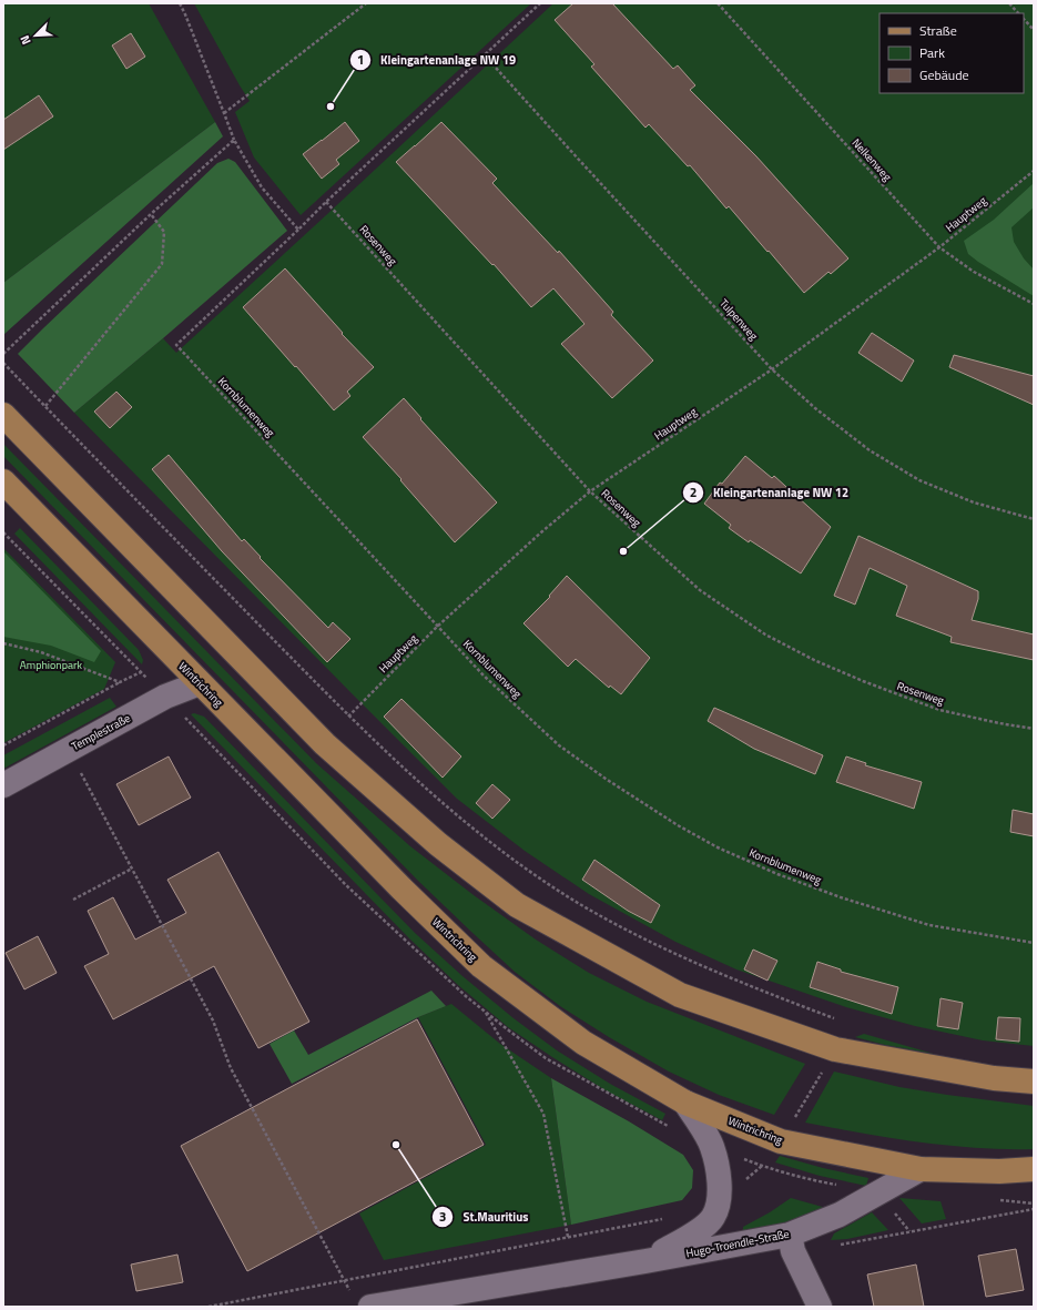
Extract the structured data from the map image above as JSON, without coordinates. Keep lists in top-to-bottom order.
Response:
{
  "streets": {
    "main road": ["Wintrichring"],
    "street": ["Templestraße", "Hugo-Troendle-Straße"],
    "path": [
      "Nelkenweg",
      "Hauptweg",
      "Rosenweg",
      "Tulpenweg",
      "Kornblumenweg"
    ]
  },
  "crossings": [
    ["Nelkenweg", "Hauptweg"],
    ["Hauptweg", "Rosenweg"],
    ["Hauptweg", "Tulpenweg"],
    ["Hauptweg", "Kornblumenweg"],
    ["Wintrichring", "Templestraße"],
    ["Wintrichring", "Hugo-Troendle-Straße"]
  ],
  "parks": ["Amphionpark"],
  "places": ["Kleingartenanlage NW 19", "Kleingartenanlage NW 12", "St.Mauritius"],
  "legend": ["Straße", "Park", "Gebäude"],
  "north": "bottom left"
}
